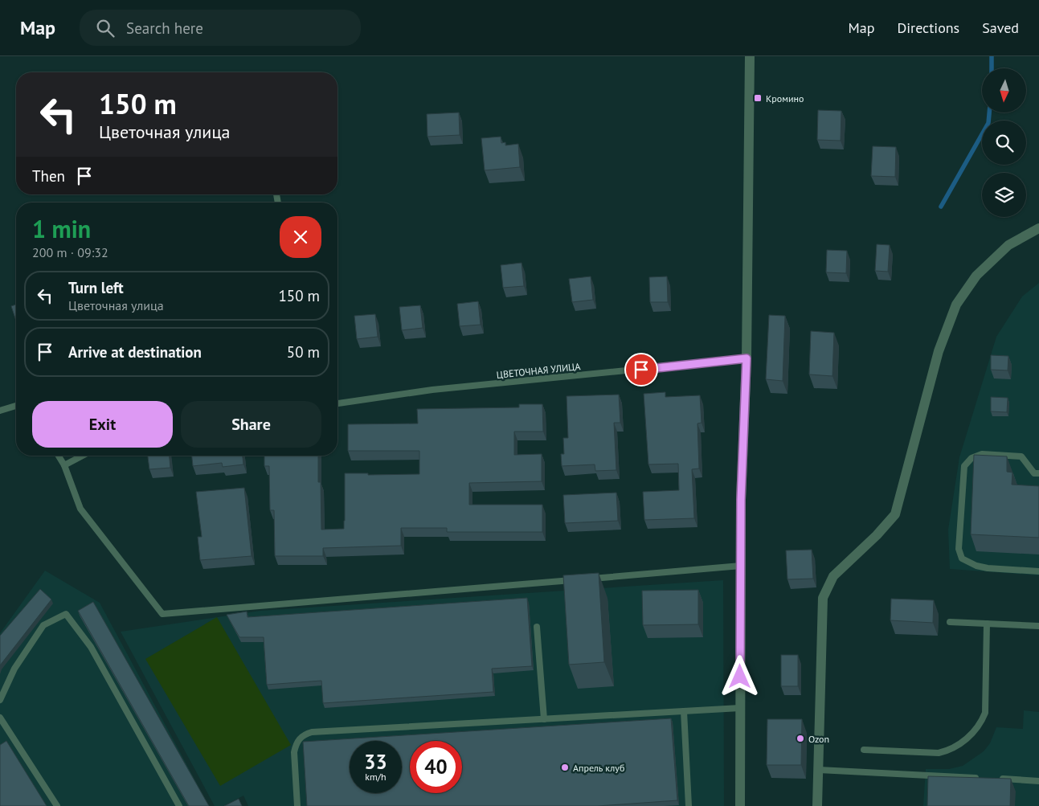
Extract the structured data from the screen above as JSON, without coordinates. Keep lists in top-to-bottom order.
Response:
{
  "streets": {
    "lane": ["ЦВЕТОЧНАЯ УЛИЦА"]
  },
  "places": {
    "transit": ["Кромино"],
    "other": ["Ozon", "Апрель клуб"]
  },
  "north": "bottom",
  "page": {
    "header": "Map",
    "search": "Search here",
    "nav": ["Map", "Directions", "Saved"],
    "turn": ["150 m", "Цветочная улица"],
    "then": "Then",
    "heading": ["1 min", "200 m · 09:32"],
    "list": [
      {
        "name": "Turn left",
        "note": "Цветочная улица",
        "value": "150 m"
      },
      {
        "name": "Arrive at destination",
        "value": "50 m"
      }
    ],
    "buttons": ["Exit", "Share"],
    "speed": "33 km/h",
    "limit": "40"
  }
}
